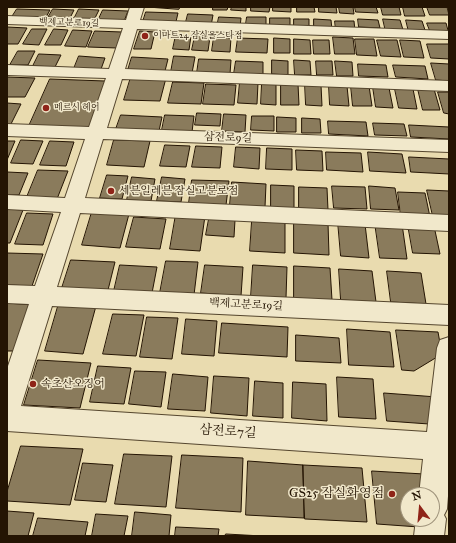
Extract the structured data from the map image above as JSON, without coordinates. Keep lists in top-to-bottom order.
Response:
{
  "streets": {
    "street": ["백제고분로19길", "삼전로9길", "삼전로7길"]
  },
  "places": [
    "이마트24 잠실올스타점",
    "메르시 헤어",
    "세븐일레븐 잠실고분로점",
    "속초산오징어",
    "GS25 잠실화영점"
  ],
  "north": "top"
}
